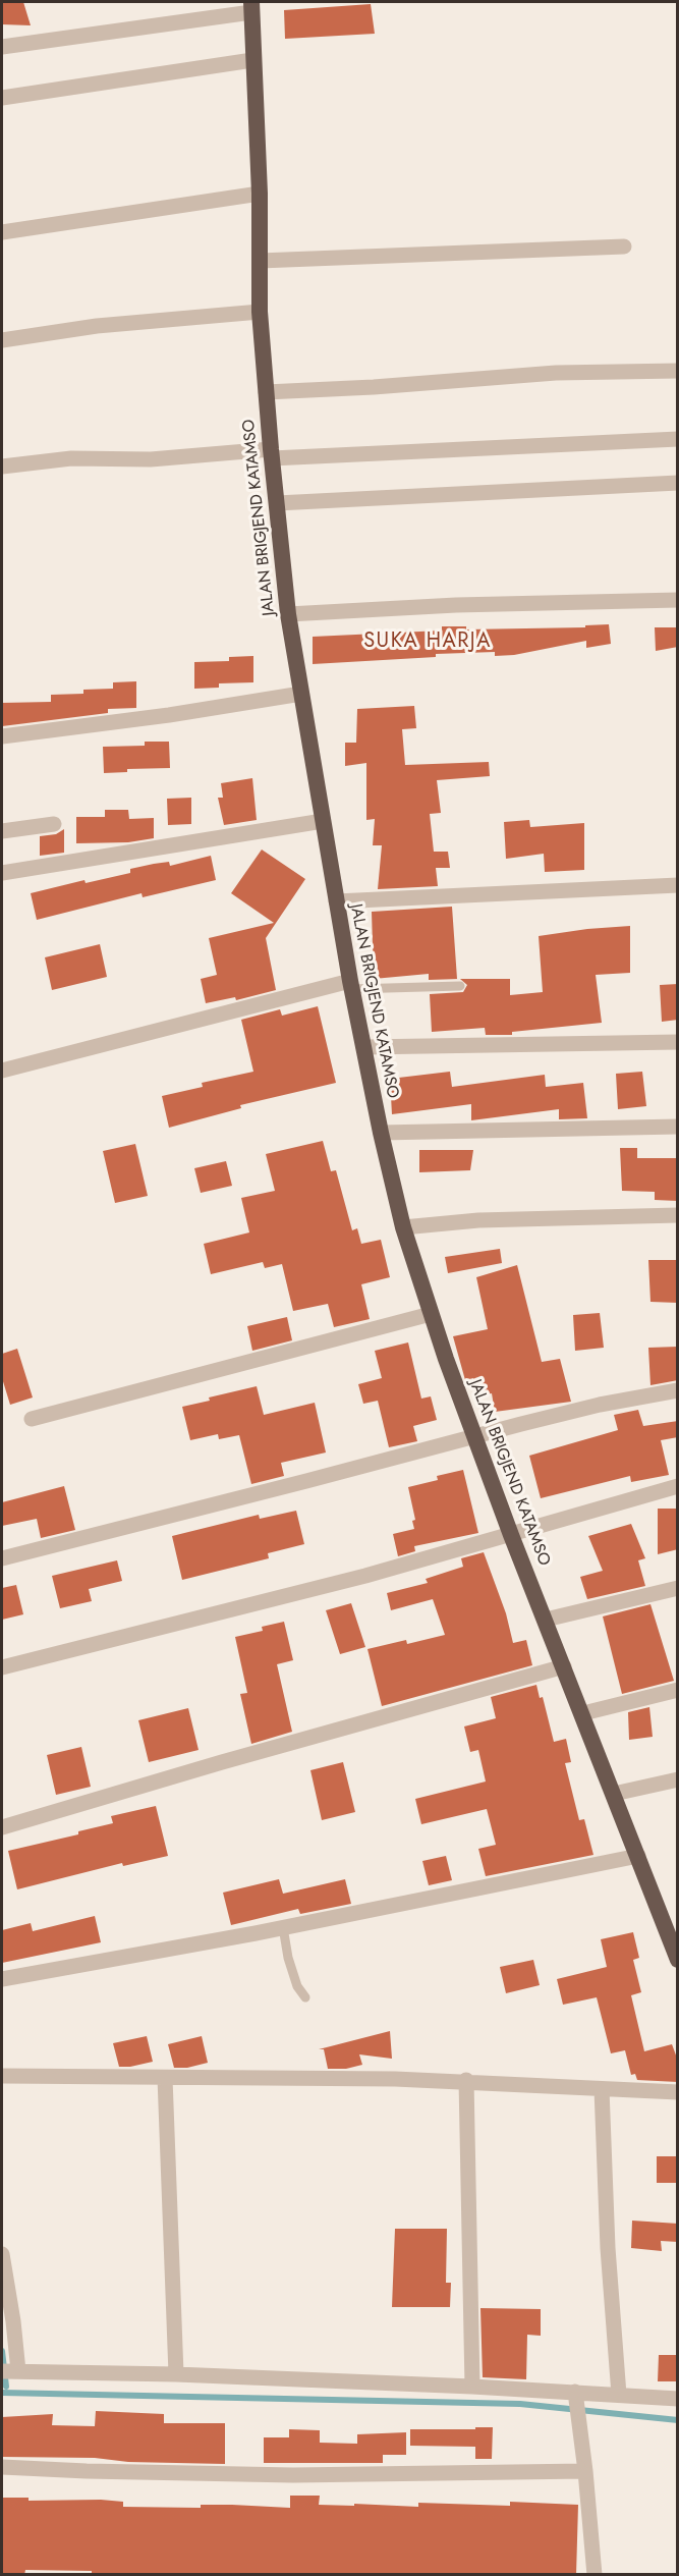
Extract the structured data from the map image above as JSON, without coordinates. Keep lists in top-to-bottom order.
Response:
{
  "streets": {
    "highway": ["JALAN BRIGJEND KATAMSO"]
  },
  "districts": ["SUKA HARJA"]
}
